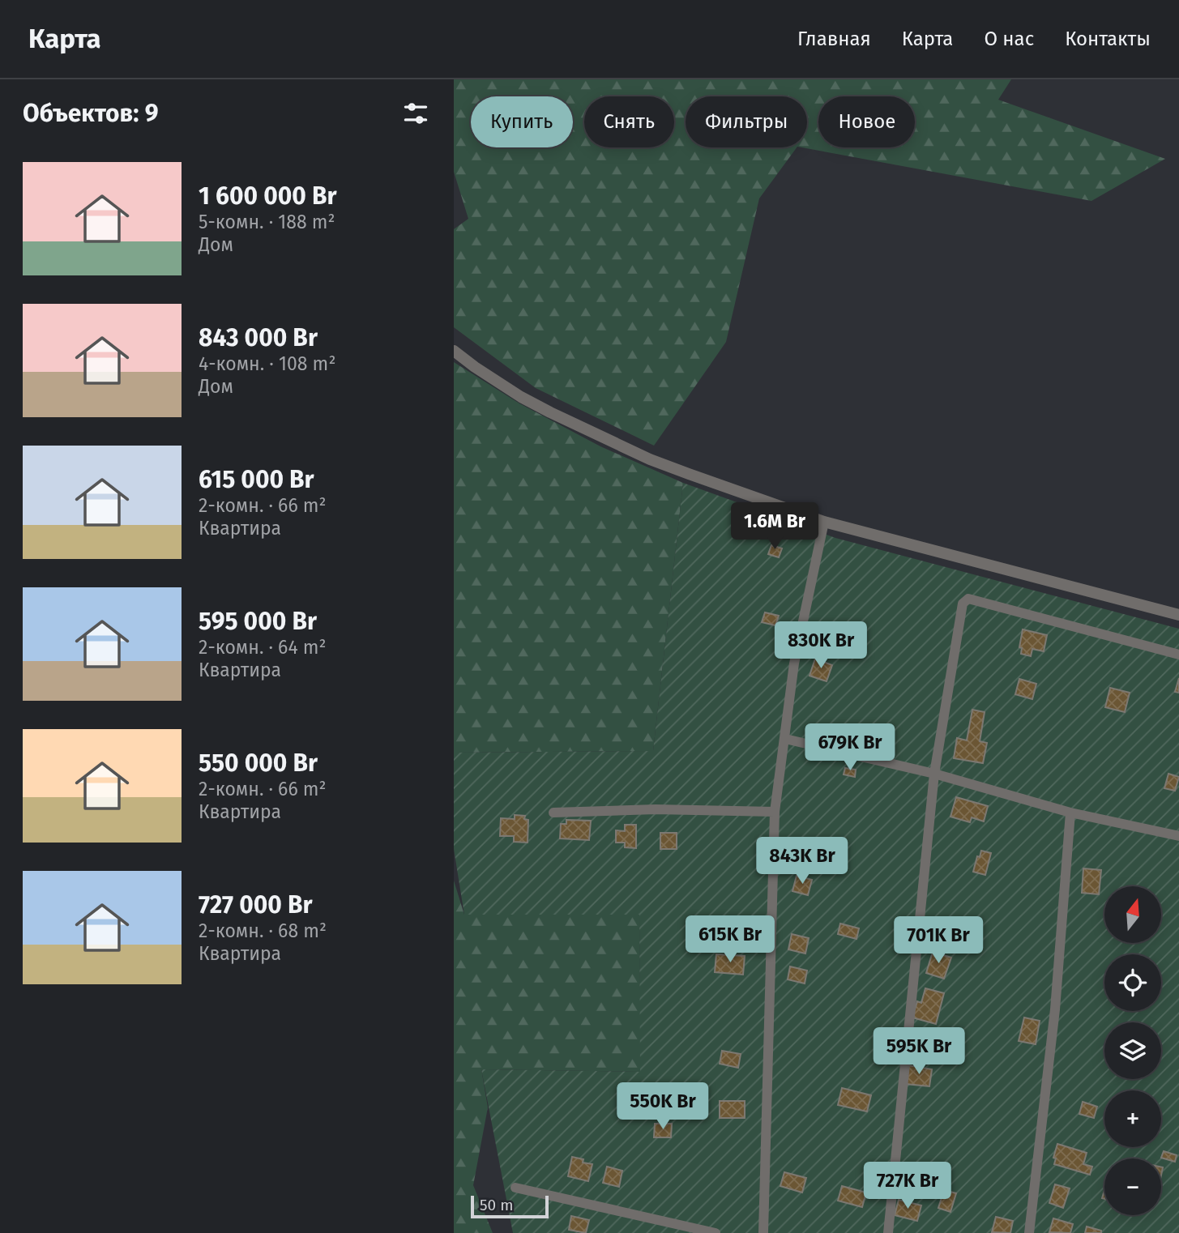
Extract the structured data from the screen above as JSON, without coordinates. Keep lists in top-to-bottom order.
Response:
{
  "scale_bar": "50 m",
  "north": "top",
  "page": {
    "header": "Карта",
    "nav": [
      "Главная",
      "Карта",
      "О нас",
      "Контакты"
    ],
    "heading": "Объектов: 9",
    "chip": [
      "Купить",
      "Снять",
      "Фильтры",
      "Новое"
    ],
    "list": [
      {
        "name": "1 600 000 Br",
        "note": "5-комн. · 188 m² · Дом"
      },
      {
        "name": "843 000 Br",
        "note": "4-комн. · 108 m² · Дом"
      },
      {
        "name": "615 000 Br",
        "note": "2-комн. · 66 m² · Квартира"
      },
      {
        "name": "595 000 Br",
        "note": "2-комн. · 64 m² · Квартира"
      },
      {
        "name": "550 000 Br",
        "note": "2-комн. · 66 m² · Квартира"
      },
      {
        "name": "727 000 Br",
        "note": "2-комн. · 68 m² · Квартира"
      }
    ],
    "price": [
      "1.6M Br",
      "830K Br",
      "679K Br",
      "843K Br",
      "615K Br",
      "701K Br",
      "595K Br",
      "550K Br",
      "727K Br"
    ],
    "map_buttons": ["+", "−"],
    "scale": "50 m"
  }
}
